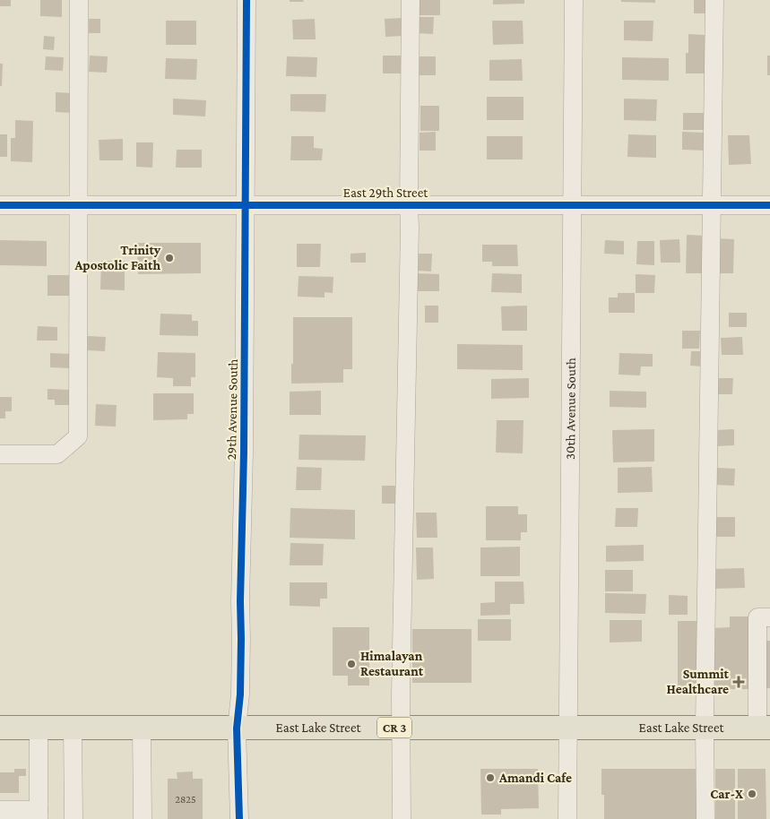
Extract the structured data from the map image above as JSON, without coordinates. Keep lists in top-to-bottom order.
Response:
{
  "streets": {
    "main road": ["East Lake Street", "CR 3"],
    "street": ["East 29th Street", "29th Avenue South", "30th Avenue South"]
  },
  "crossings": [
    ["East 29th Street", "29th Avenue South"],
    ["East 29th Street", "30th Avenue South"],
    ["29th Avenue South", "East Lake Street"],
    ["30th Avenue South", "East Lake Street"]
  ],
  "places": {
    "other": [
      "Trinity Apostolic Faith",
      "Himalayan Restaurant",
      "Amandi Cafe",
      "Car-X"
    ],
    "health": ["Summit Healthcare"]
  },
  "house_numbers": ["2825"]
}
